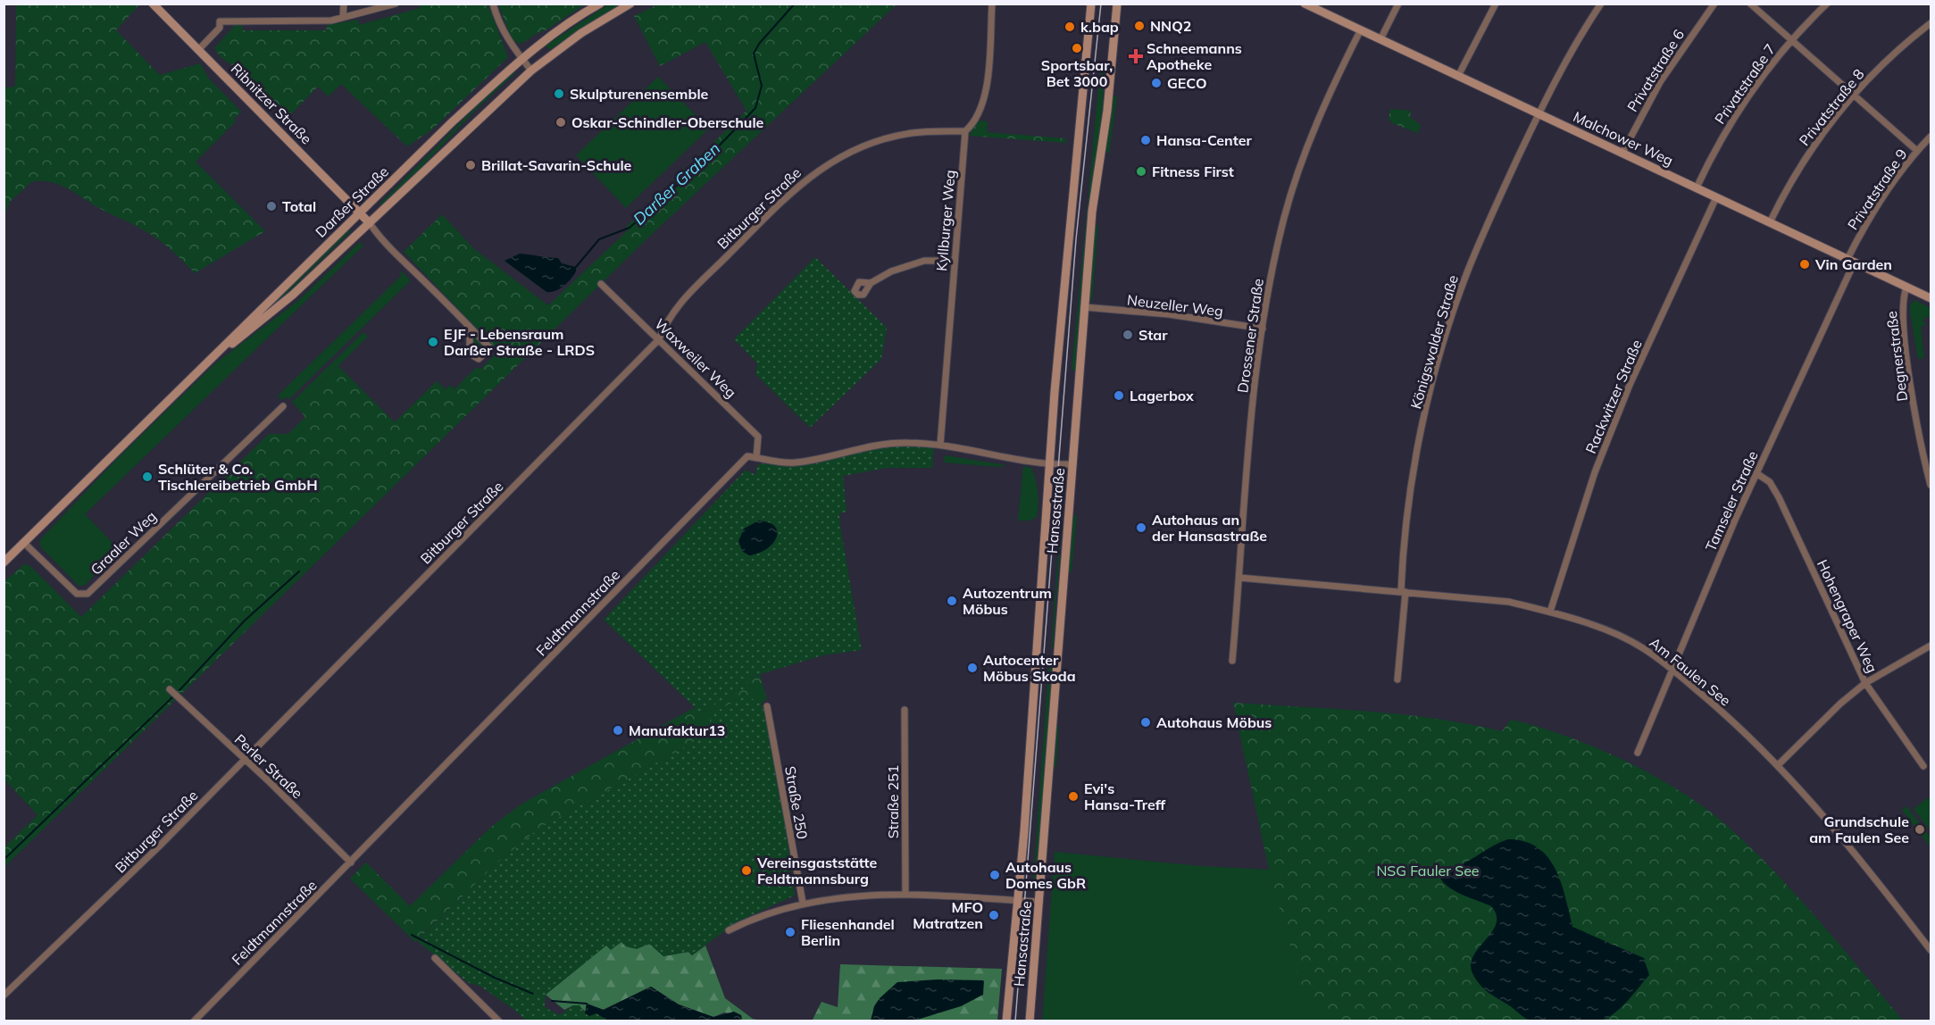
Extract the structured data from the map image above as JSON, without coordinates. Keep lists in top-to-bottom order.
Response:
{
  "streets": {
    "main road": [
      "Ribnitzer Straße",
      "Malchower Weg",
      "Darßer Straße",
      "Hansastraße"
    ],
    "street": [
      "Privatstraße 6",
      "Privatstraße 7",
      "Privatstraße 8",
      "Privatstraße 9",
      "Bitburger Straße",
      "Kyllburger Weg",
      "Neuzeller Weg",
      "Drossener Straße",
      "Königswalder Straße",
      "Degnerstraße",
      "Waxweiler Weg",
      "Rackwitzer Straße",
      "Tamseler Straße",
      "Graaler Weg",
      "Feldtmannstraße",
      "Hohengraper Weg",
      "Am Faulen See",
      "Perler Straße",
      "Straße 251",
      "Straße 250"
    ]
  },
  "crossings": [
    ["Privatstraße 6", "Malchower Weg"],
    ["Privatstraße 7", "Malchower Weg"],
    ["Ribnitzer Straße", "Darßer Straße"],
    ["Privatstraße 8", "Malchower Weg"],
    ["Malchower Weg", "Privatstraße 9"],
    ["Malchower Weg", "Drossener Straße"],
    ["Malchower Weg", "Königswalder Straße"],
    ["Malchower Weg", "Degnerstraße"],
    ["Malchower Weg", "Rackwitzer Straße"],
    ["Malchower Weg", "Tamseler Straße"],
    ["Privatstraße 9", "Tamseler Straße"],
    ["Darßer Straße", "Graaler Weg"],
    ["Bitburger Straße", "Kyllburger Weg"],
    ["Bitburger Straße", "Waxweiler Weg"],
    ["Bitburger Straße", "Perler Straße"],
    ["Neuzeller Weg", "Drossener Straße"],
    ["Neuzeller Weg", "Hansastraße"],
    ["Drossener Straße", "Am Faulen See"],
    ["Königswalder Straße", "Am Faulen See"],
    ["Waxweiler Weg", "Feldtmannstraße"],
    ["Rackwitzer Straße", "Am Faulen See"],
    ["Tamseler Straße", "Hohengraper Weg"],
    ["Tamseler Straße", "Am Faulen See"],
    ["Feldtmannstraße", "Perler Straße"]
  ],
  "water": ["Darßer Graben"],
  "parks": ["NSG Fauler See"],
  "places": {
    "other": [
      "NNQ2",
      "k.bap",
      "Sportsbar, Bet 3000",
      "GECO",
      "Skulpturenensemble",
      "Oskar-Schindler-Oberschule",
      "Hansa-Center",
      "Brillat-Savarin-Schule",
      "Fitness First",
      "Total",
      "Vin Garden",
      "Star",
      "EJF - Lebensraum Darßer Straße - LRDS",
      "Lagerbox",
      "Schlüter & Co. Tischlereibetrieb GmbH",
      "Autohaus an der Hansastraße",
      "Autozentrum Möbus",
      "Autocenter Möbus Skoda",
      "Autohaus Möbus",
      "Manufaktur13",
      "Evi's Hansa-Treff",
      "Grundschule am Faulen See",
      "Vereinsgaststätte Feldtmannsburg",
      "Autohaus Domes GbR",
      "MFO Matratzen",
      "Fliesenhandel Berlin"
    ],
    "health": ["Schneemanns Apotheke"]
  }
}
